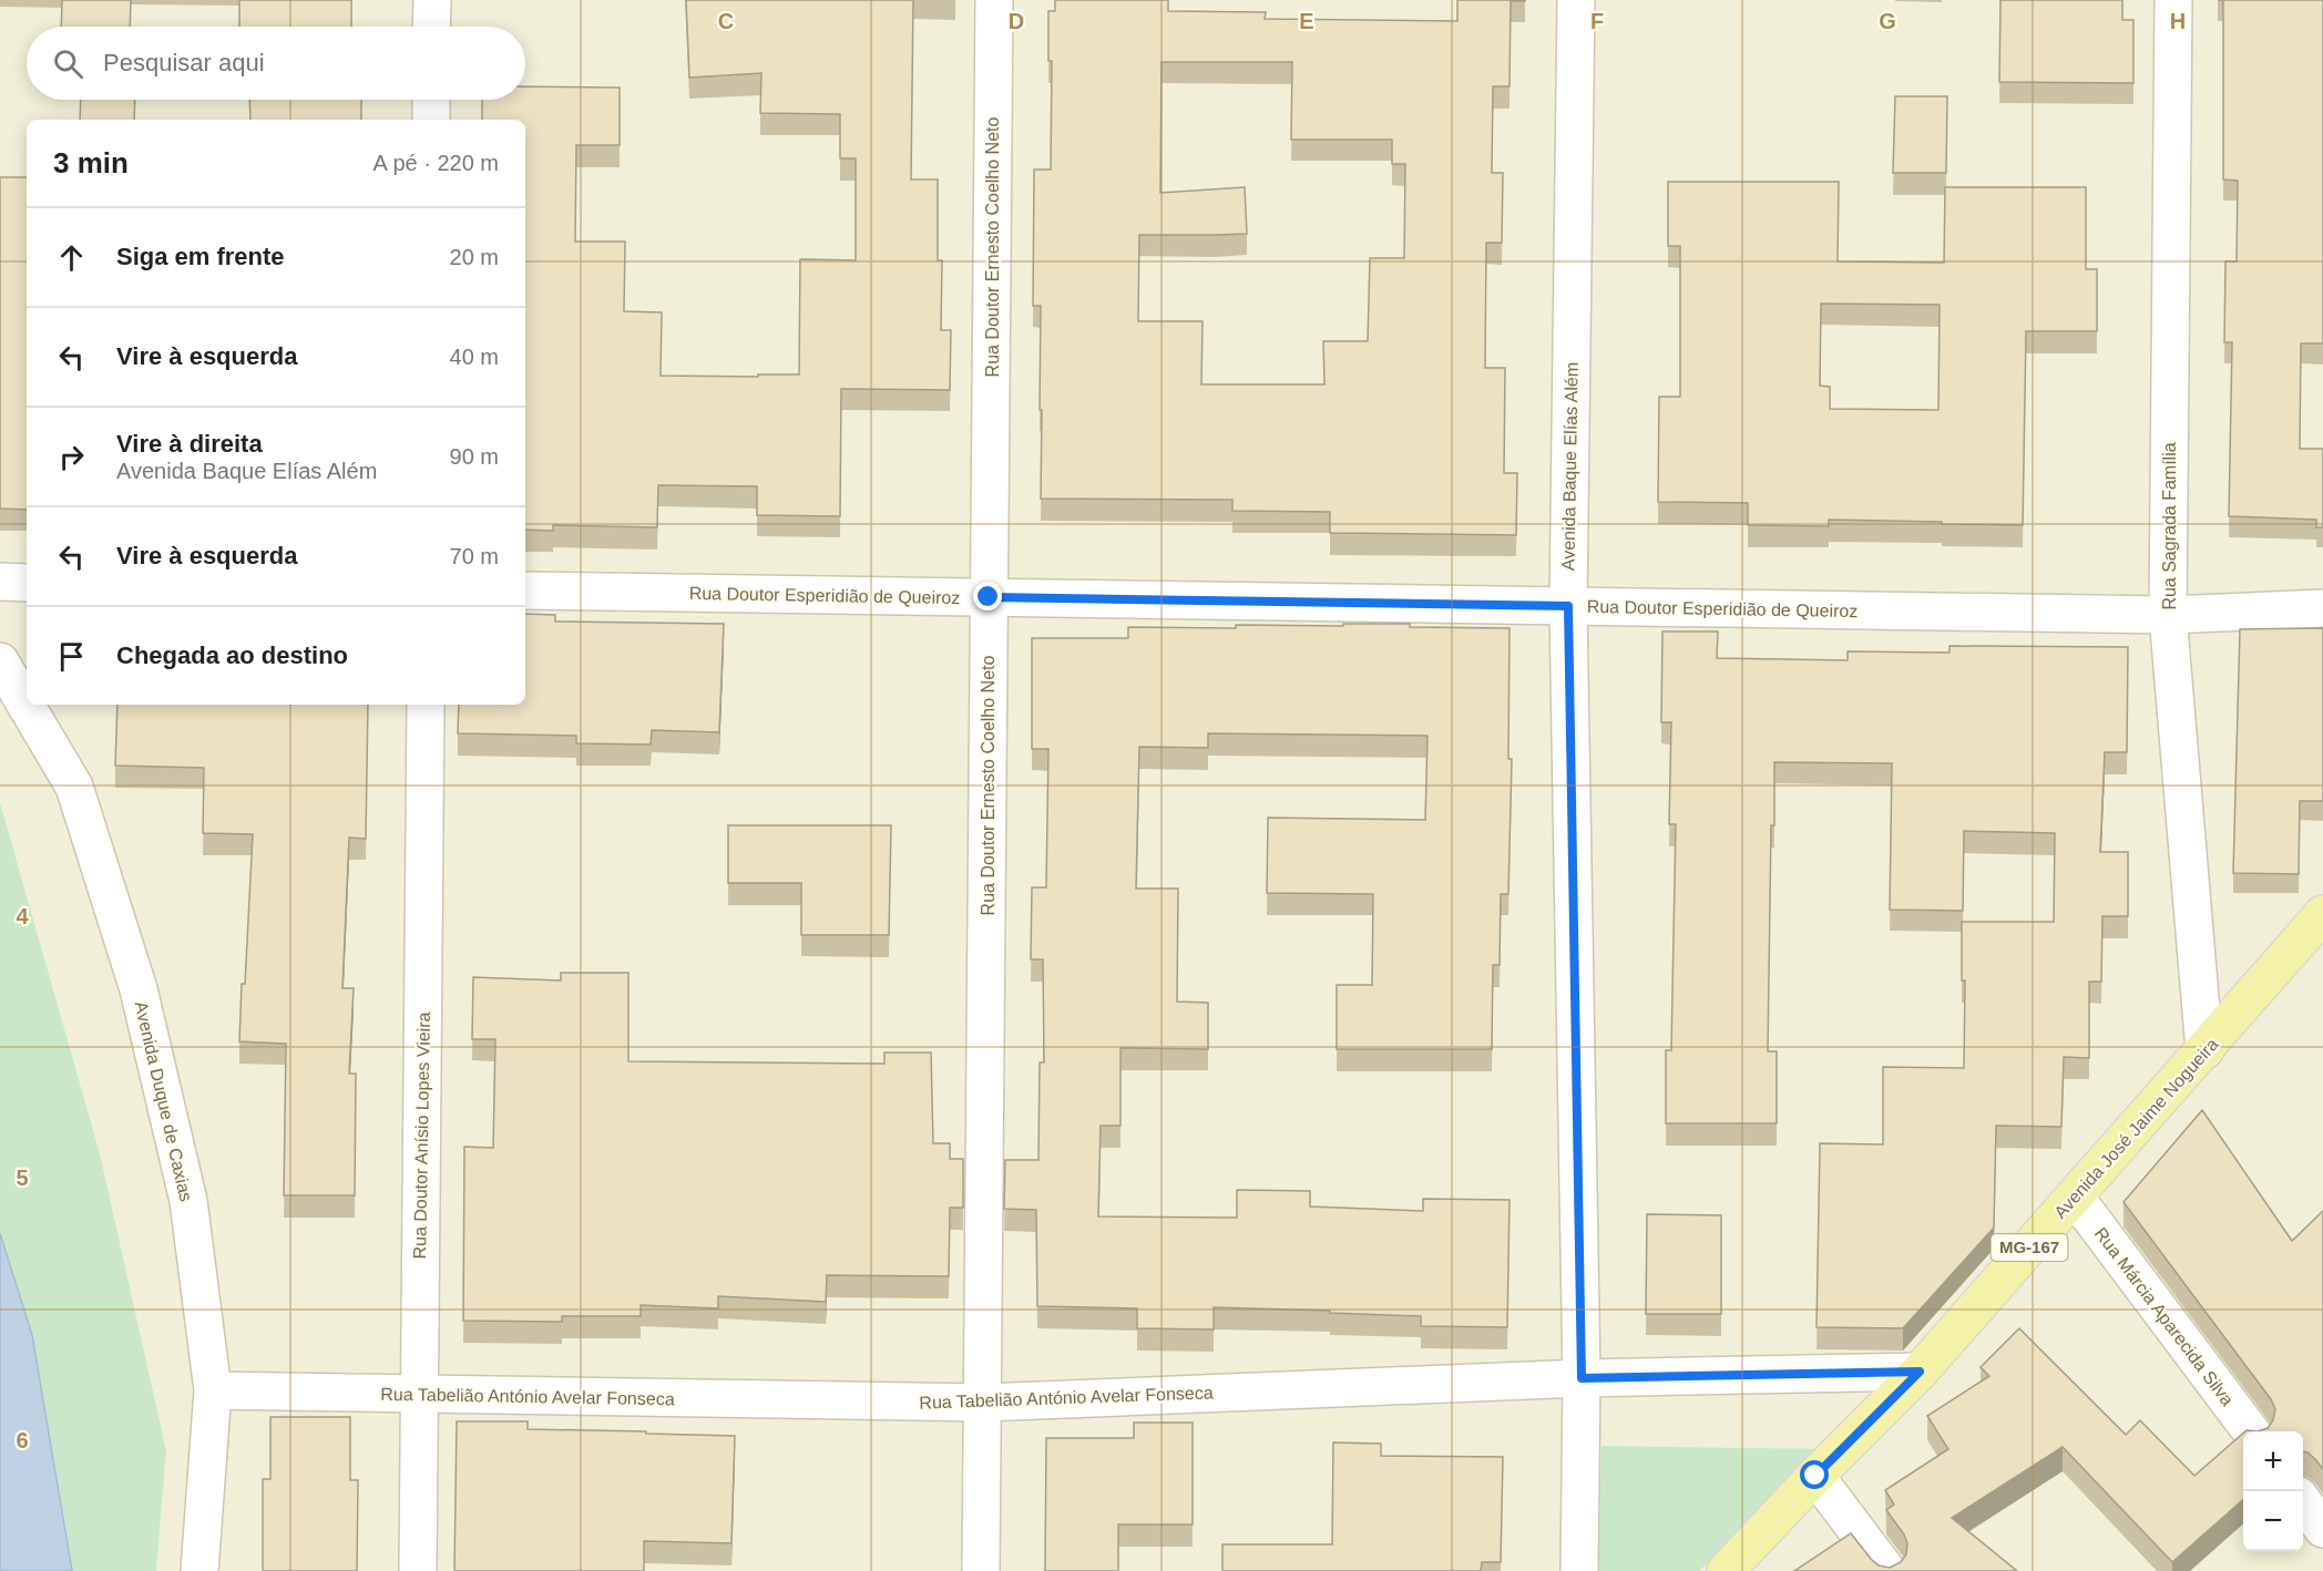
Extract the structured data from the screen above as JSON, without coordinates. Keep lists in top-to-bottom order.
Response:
{
  "streets": {
    "main road": ["Avenida José Jaime Nogueira", "MG-167"],
    "street": [
      "Rua Doutor Ernesto Coelho Neto",
      "Avenida Baque Elías Além",
      "Rua Sagrada Família",
      "Rua Doutor Esperidião de Queiroz",
      "Avenida Duque de Caxias",
      "Rua Doutor Anísio Lopes Vieira",
      "Rua Márcia Aparecida Silva",
      "Rua Tabelião António Avelar Fonseca"
    ]
  },
  "crossings": [
    ["Rua Doutor Ernesto Coelho Neto", "Rua Doutor Esperidião de Queiroz"],
    ["Rua Doutor Ernesto Coelho Neto", "Rua Tabelião António Avelar Fonseca"],
    ["Avenida Baque Elías Além", "Rua Doutor Esperidião de Queiroz"],
    ["Avenida Baque Elías Além", "Rua Tabelião António Avelar Fonseca"],
    ["Rua Sagrada Família", "Rua Doutor Esperidião de Queiroz"],
    ["Rua Sagrada Família", "Avenida José Jaime Nogueira"],
    ["Avenida Duque de Caxias", "Rua Tabelião António Avelar Fonseca"],
    ["Avenida José Jaime Nogueira", "Rua Márcia Aparecida Silva"],
    ["Avenida José Jaime Nogueira", "Rua Tabelião António Avelar Fonseca"],
    ["Rua Doutor Anísio Lopes Vieira", "Rua Tabelião António Avelar Fonseca"]
  ],
  "page": {
    "search": "Pesquisar aqui",
    "heading": ["3 min", "A pé · 220 m"],
    "list": [
      ["Siga em frente", "20 m"],
      ["Vire à esquerda", "40 m"],
      ["Vire à direita", "Avenida Baque Elías Além", "90 m"],
      ["Vire à esquerda", "70 m"],
      "Chegada ao destino"
    ],
    "map_buttons": ["+", "−"]
  },
  "grid": {
    "columns": [
      "C",
      "D",
      "E",
      "F",
      "G",
      "H"
    ],
    "rows": ["4", "5", "6"]
  }
}
